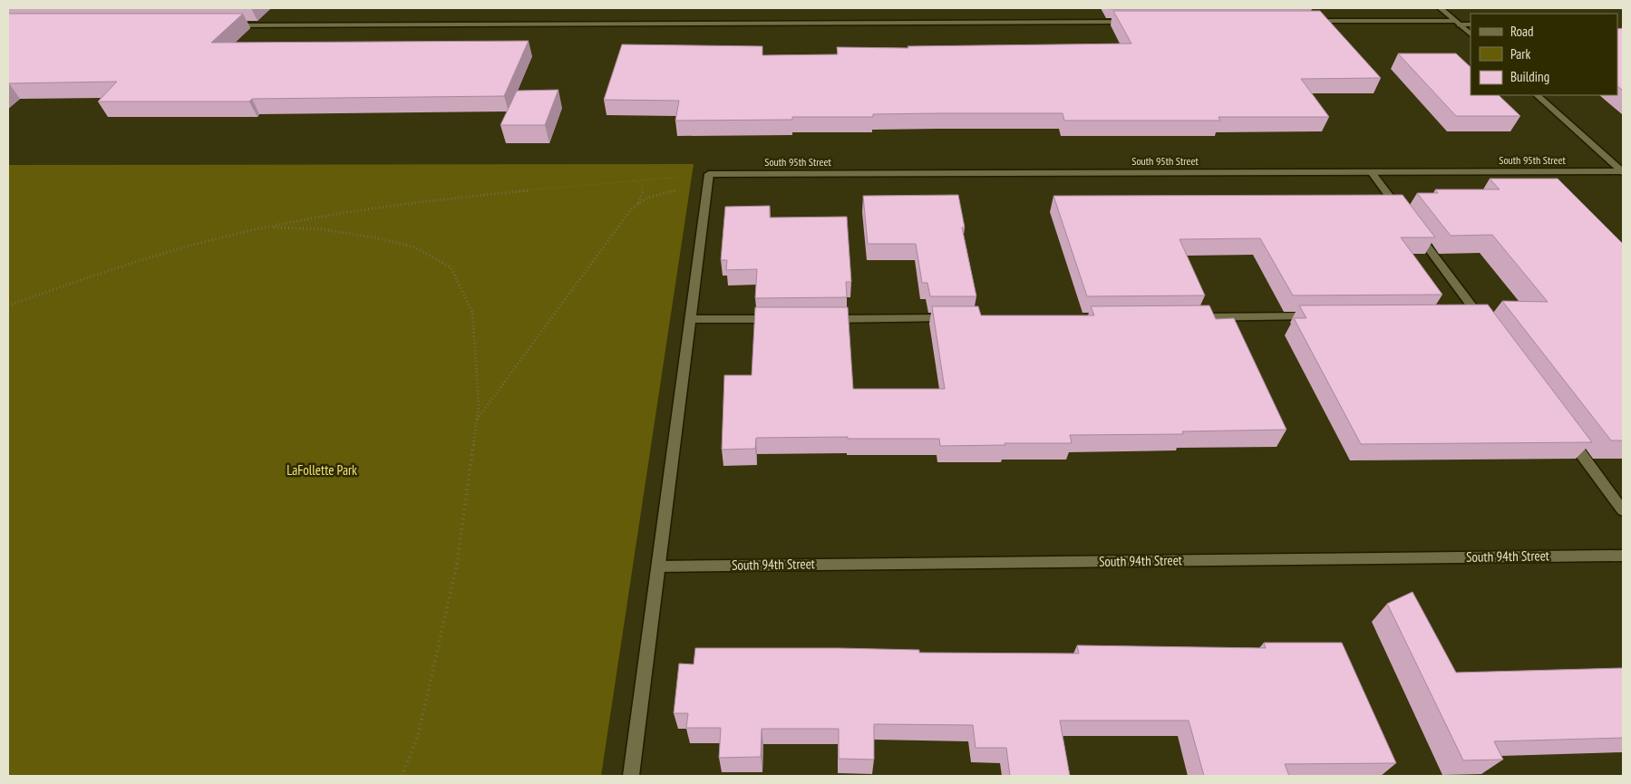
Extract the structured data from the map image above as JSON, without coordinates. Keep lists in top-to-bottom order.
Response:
{
  "streets": {
    "street": ["South 95th Street", "South 94th Street"]
  },
  "parks": ["LaFollette Park"],
  "legend": ["Road", "Park", "Building"]
}
